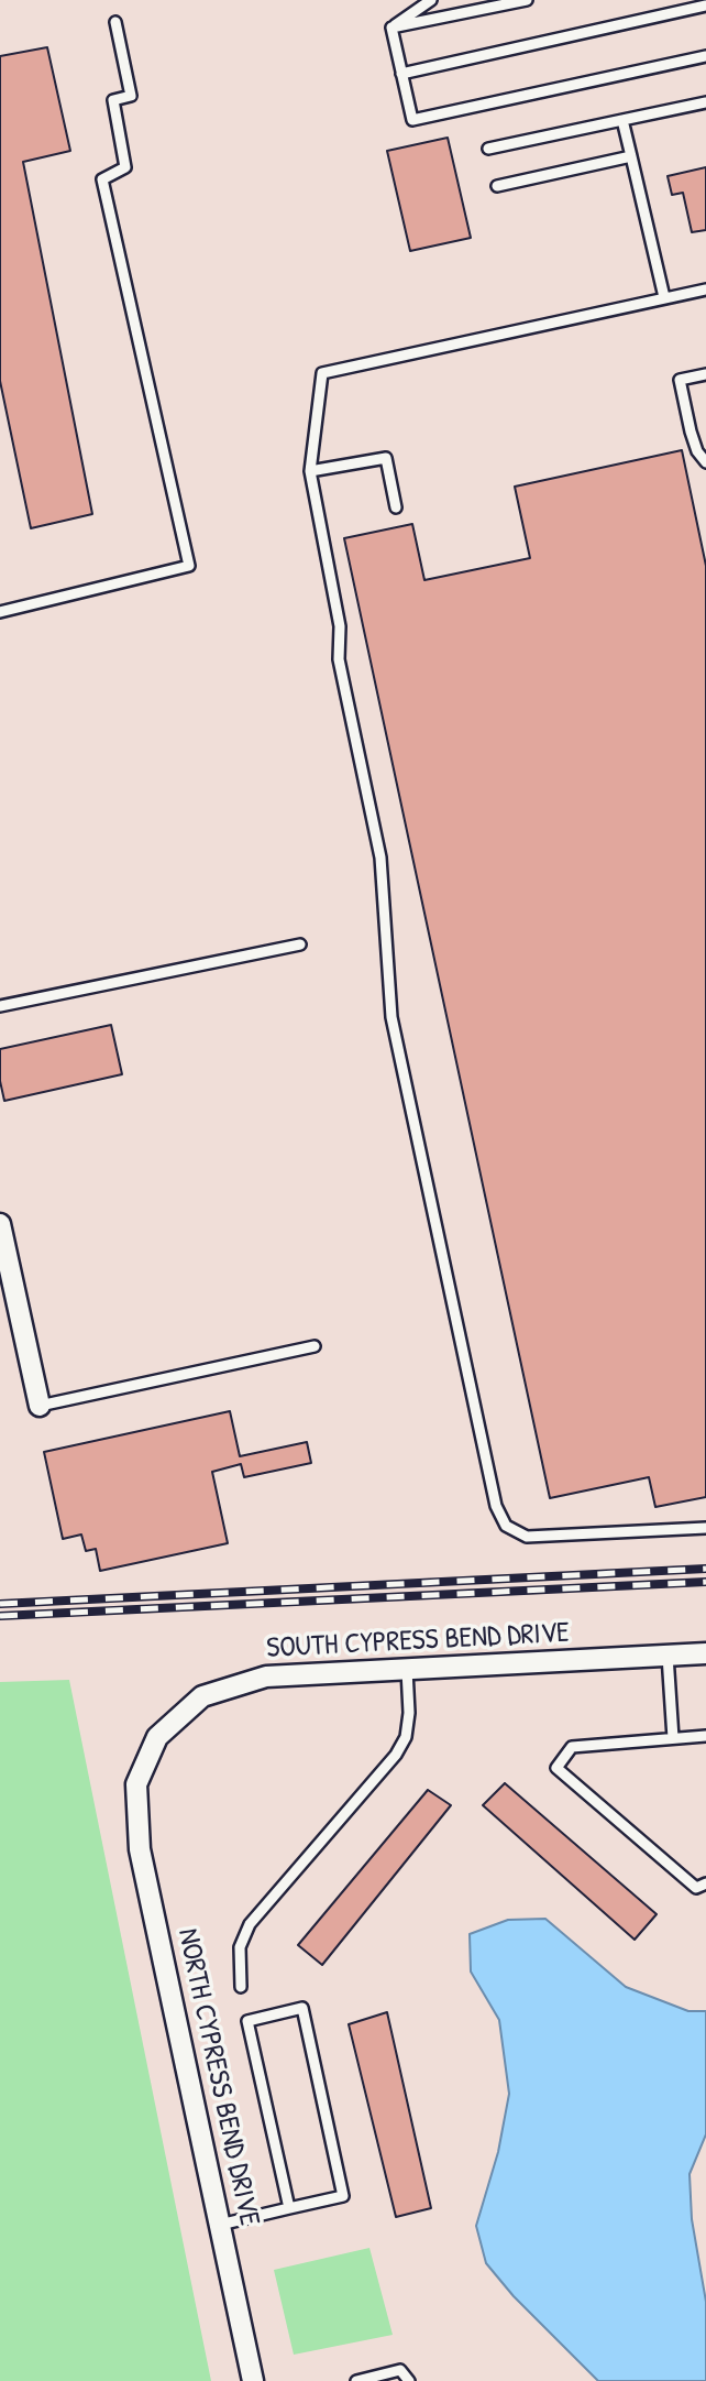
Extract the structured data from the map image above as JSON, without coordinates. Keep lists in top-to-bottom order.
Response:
{
  "streets": {
    "street": ["SOUTH CYPRESS BEND DRIVE", "NORTH CYPRESS BEND DRIVE"]
  },
  "crossings": [
    ["SOUTH CYPRESS BEND DRIVE", "NORTH CYPRESS BEND DRIVE"]
  ]
}
